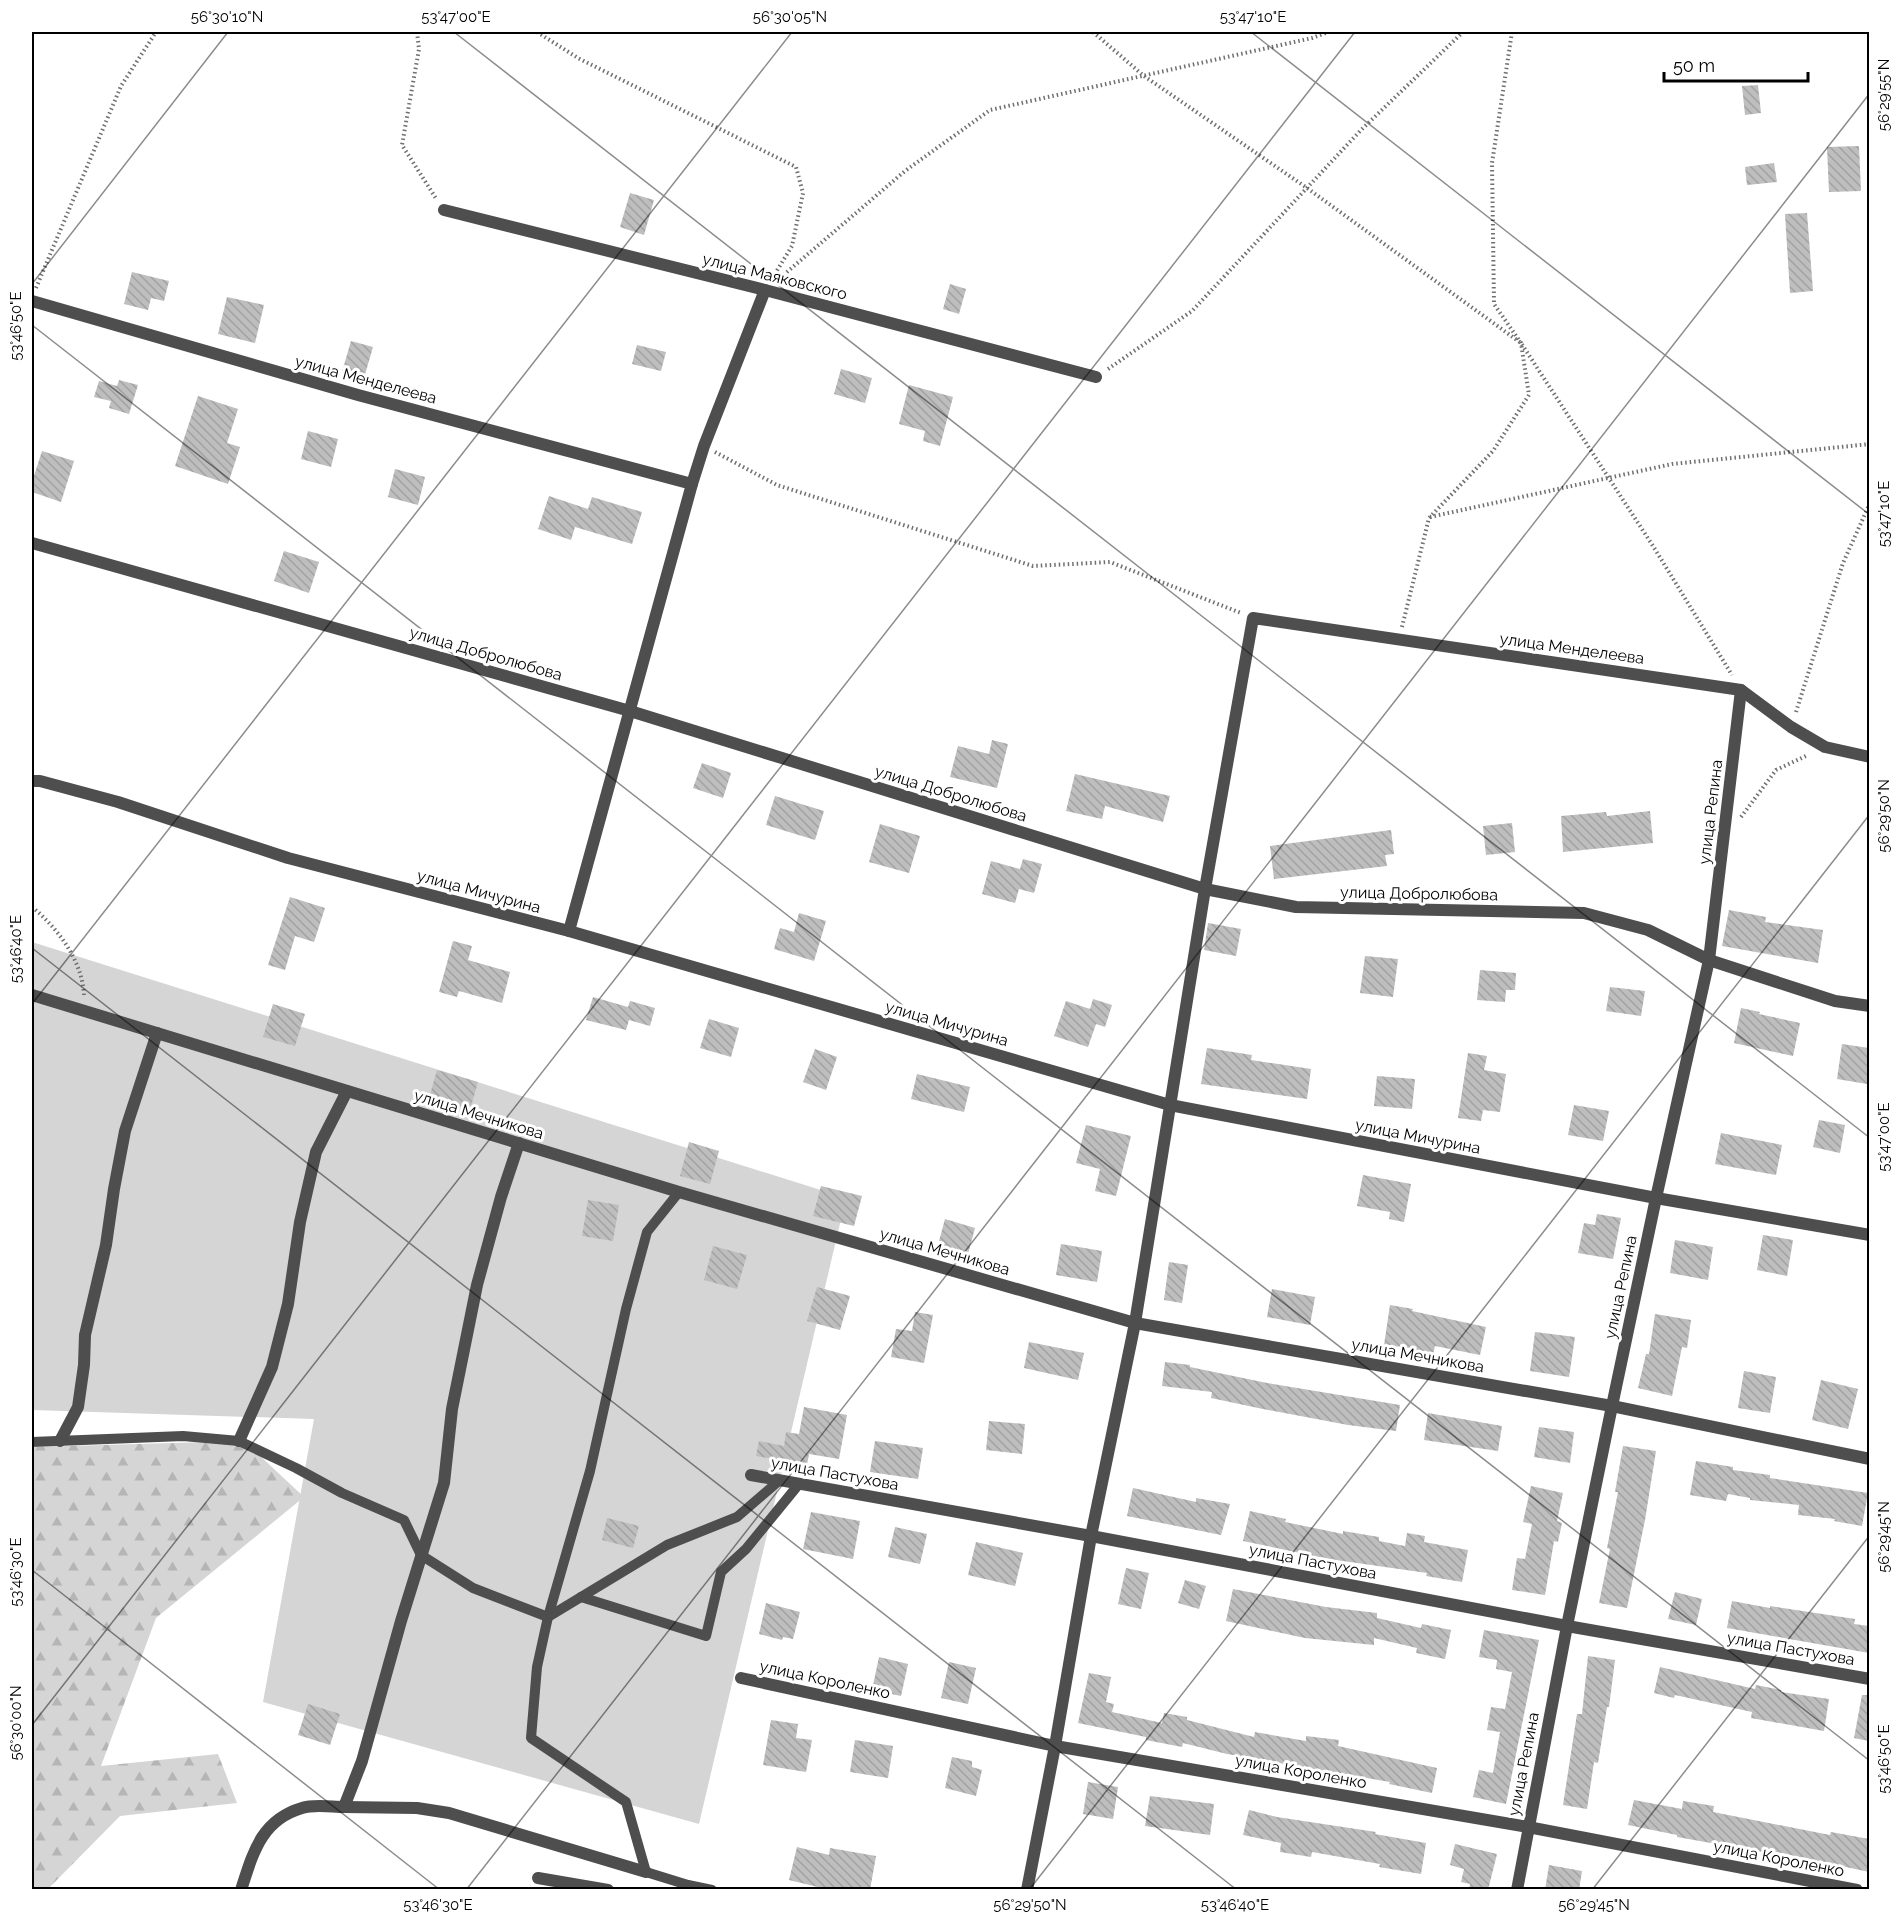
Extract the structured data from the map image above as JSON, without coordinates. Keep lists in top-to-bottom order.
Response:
{
  "streets": {
    "street": [
      "улица Маяковского",
      "улица Менделеева",
      "улица Добролюбова",
      "улица Репина",
      "улица Мичурина",
      "улица Мечникова",
      "улица Пастухова",
      "улица Короленко"
    ]
  },
  "crossings": [
    ["улица Менделеева", "улица Репина"],
    ["улица Добролюбова", "улица Репина"],
    ["улица Репина", "улица Мичурина"],
    ["улица Репина", "улица Мечникова"],
    ["улица Репина", "улица Пастухова"],
    ["улица Репина", "улица Короленко"]
  ],
  "scale_bar": "50 m",
  "coordinates": [
    "56°30'10\"N",
    "53°47'00\"E",
    "56°30'05\"N",
    "53°47'10\"E",
    "56°29'55\"N",
    "53°46'50\"E",
    "56°29'50\"N",
    "53°46'40\"E",
    "56°29'45\"N",
    "53°46'30\"E",
    "56°30'00\"N"
  ]
}
